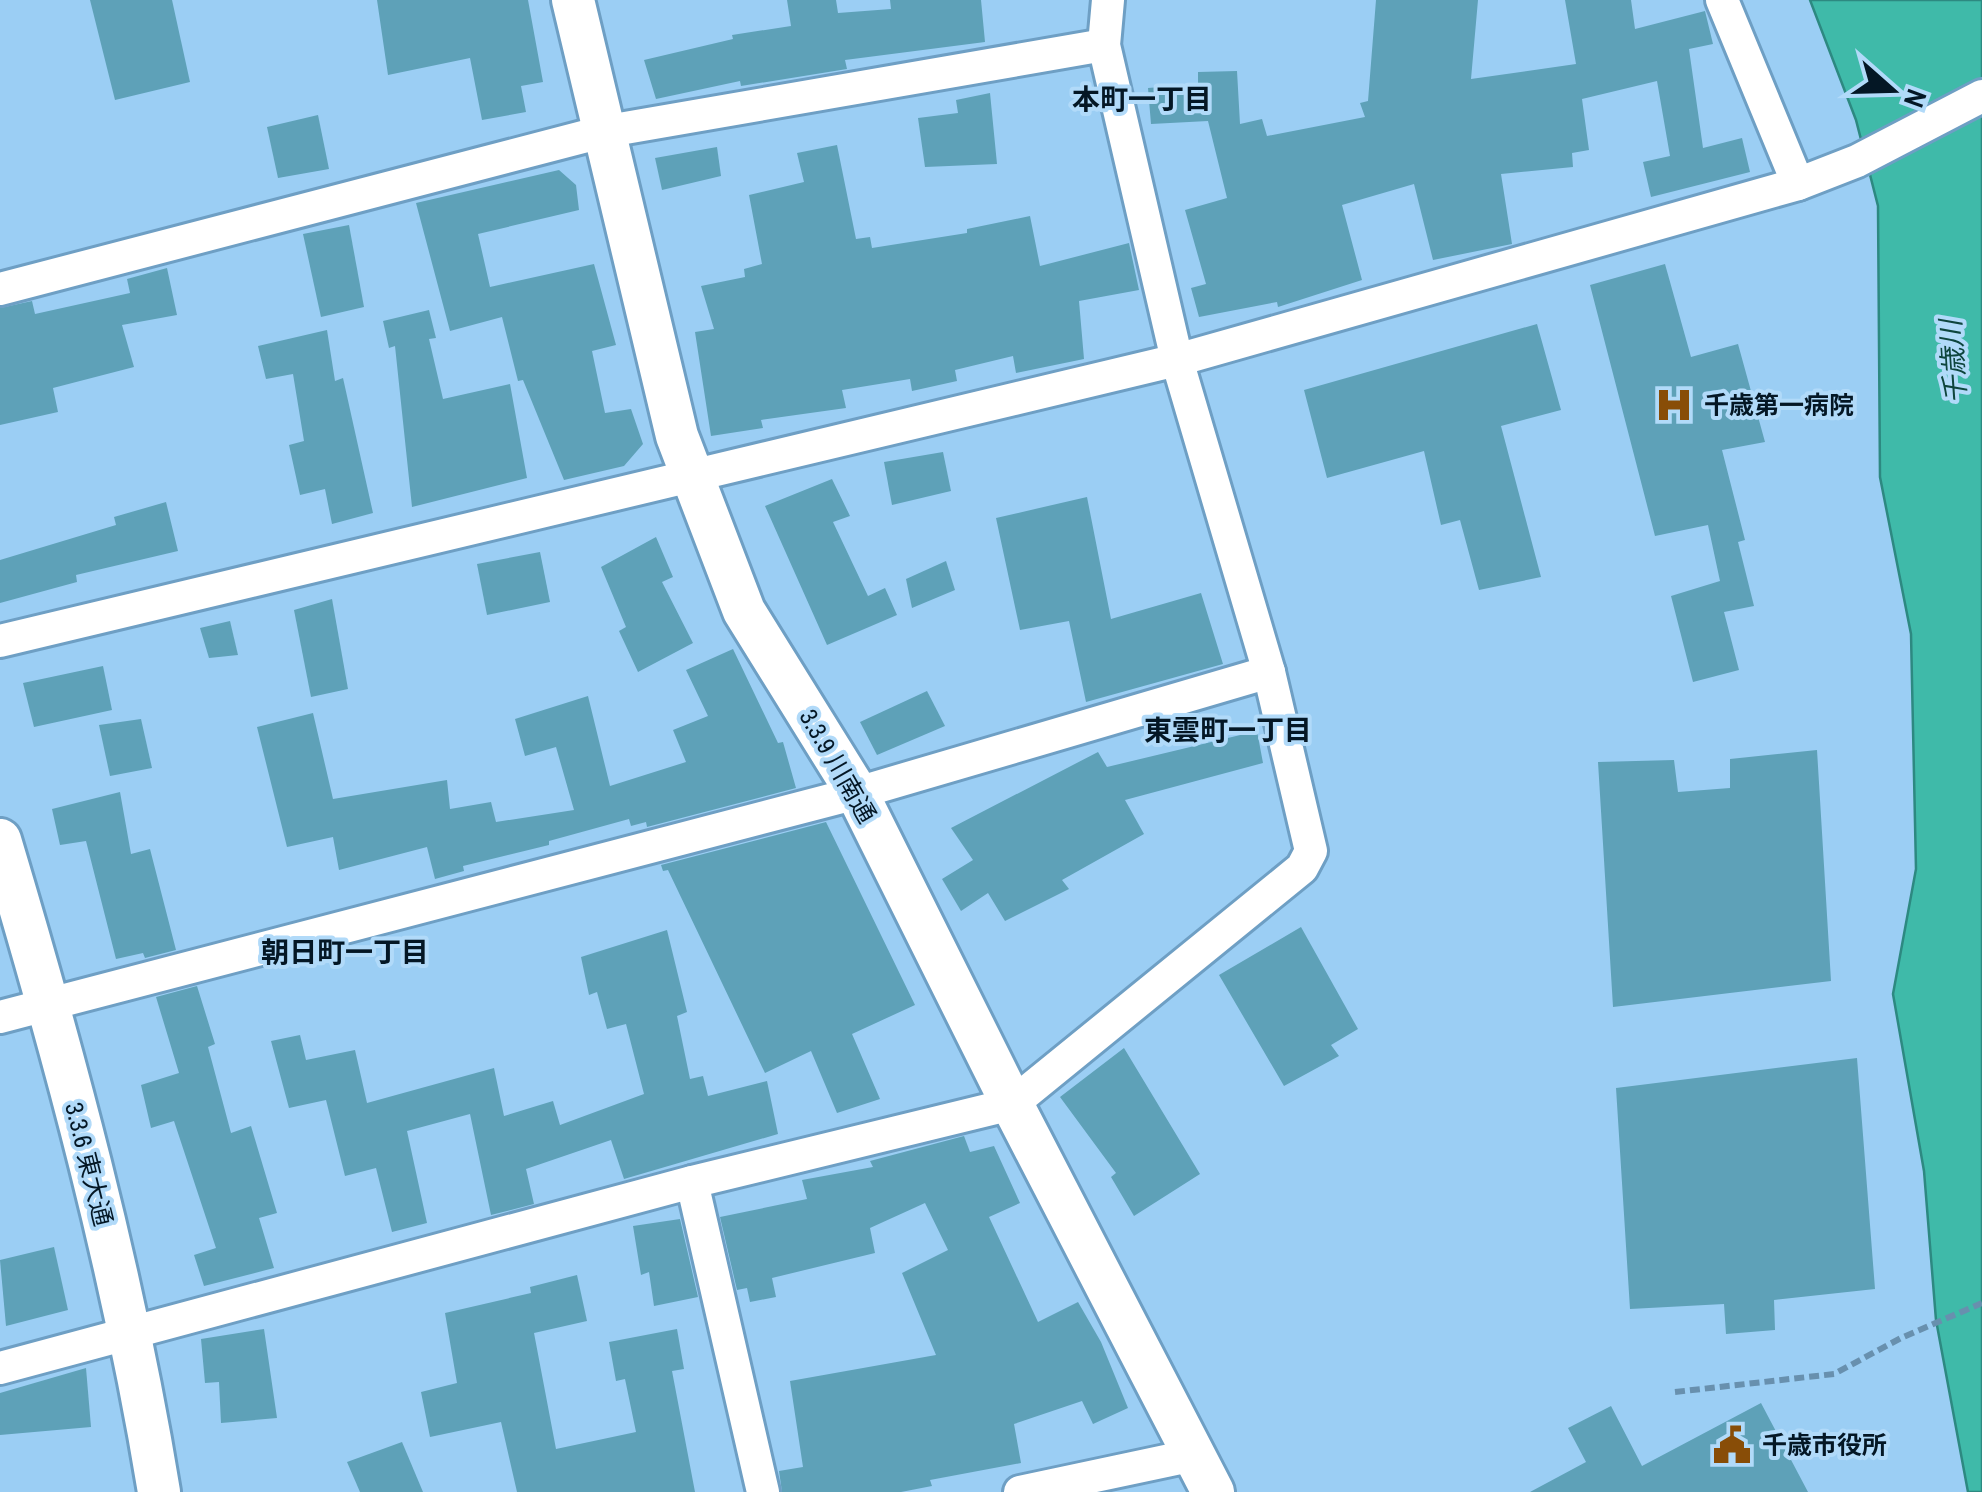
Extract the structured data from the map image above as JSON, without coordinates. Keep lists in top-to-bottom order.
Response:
{
  "streets": {
    "street": ["3.3.9 川南通", "3.3.6 東大通"]
  },
  "districts": ["本町一丁目", "東雲町一丁目", "朝日町一丁目"],
  "water": ["千歳川"],
  "places": {
    "hospital": ["千歳第一病院"],
    "public building": ["千歳市役所"]
  },
  "north": "right"
}
